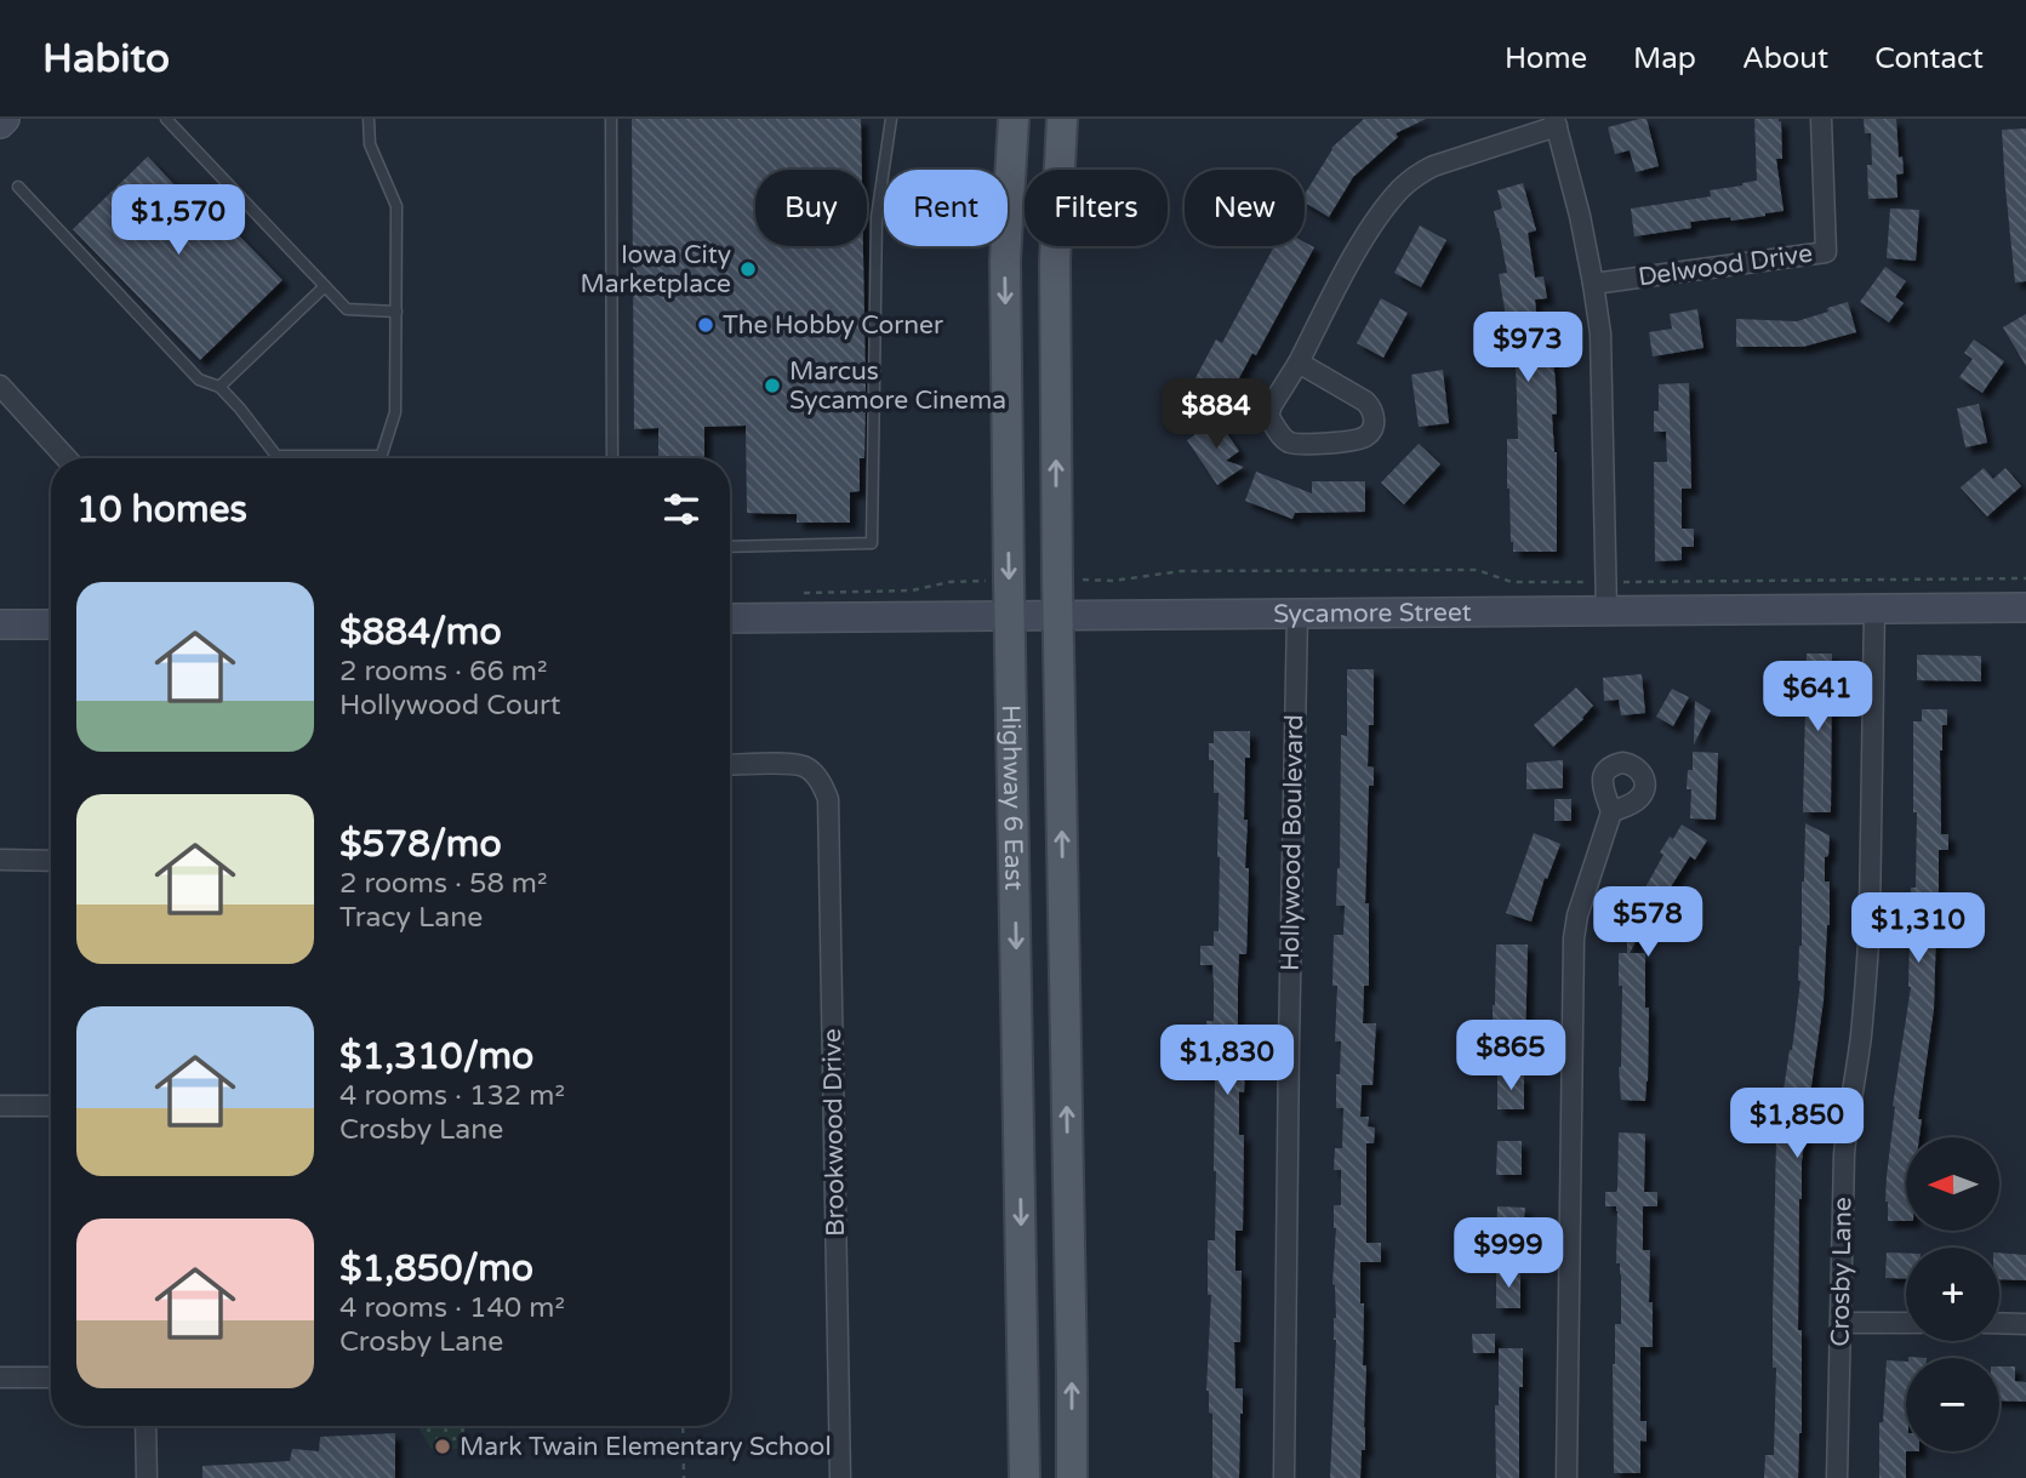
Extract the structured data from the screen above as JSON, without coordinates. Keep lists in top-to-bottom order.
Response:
{
  "streets": {
    "main road": ["Highway 6 East"],
    "street": [
      "Delwood Drive",
      "Sycamore Street",
      "Hollywood Boulevard",
      "Brookwood Drive",
      "Crosby Lane"
    ]
  },
  "crossings": [
    ["Sycamore Street", "Highway 6 East"],
    ["Sycamore Street", "Hollywood Boulevard"],
    ["Sycamore Street", "Crosby Lane"]
  ],
  "places": [
    "Iowa City Marketplace",
    "The Hobby Corner",
    "Marcus Sycamore Cinema",
    "Mark Twain Elementary School"
  ],
  "north": "left",
  "page": {
    "header": "Habito",
    "nav": [
      "Home",
      "Map",
      "About",
      "Contact"
    ],
    "chip": [
      "Buy",
      "Rent",
      "Filters",
      "New"
    ],
    "price": [
      "$1,570",
      "$973",
      "$884",
      "$641",
      "$578",
      "$1,310",
      "$865",
      "$1,830",
      "$1,850",
      "$999"
    ],
    "heading": "10 homes",
    "list": [
      {
        "name": "$884/mo",
        "note": "2 rooms · 66 m² · Hollywood Court"
      },
      {
        "name": "$578/mo",
        "note": "2 rooms · 58 m² · Tracy Lane"
      },
      {
        "name": "$1,310/mo",
        "note": "4 rooms · 132 m² · Crosby Lane"
      },
      {
        "name": "$1,850/mo",
        "note": "4 rooms · 140 m² · Crosby Lane"
      }
    ],
    "map_buttons": ["+", "−"]
  }
}
